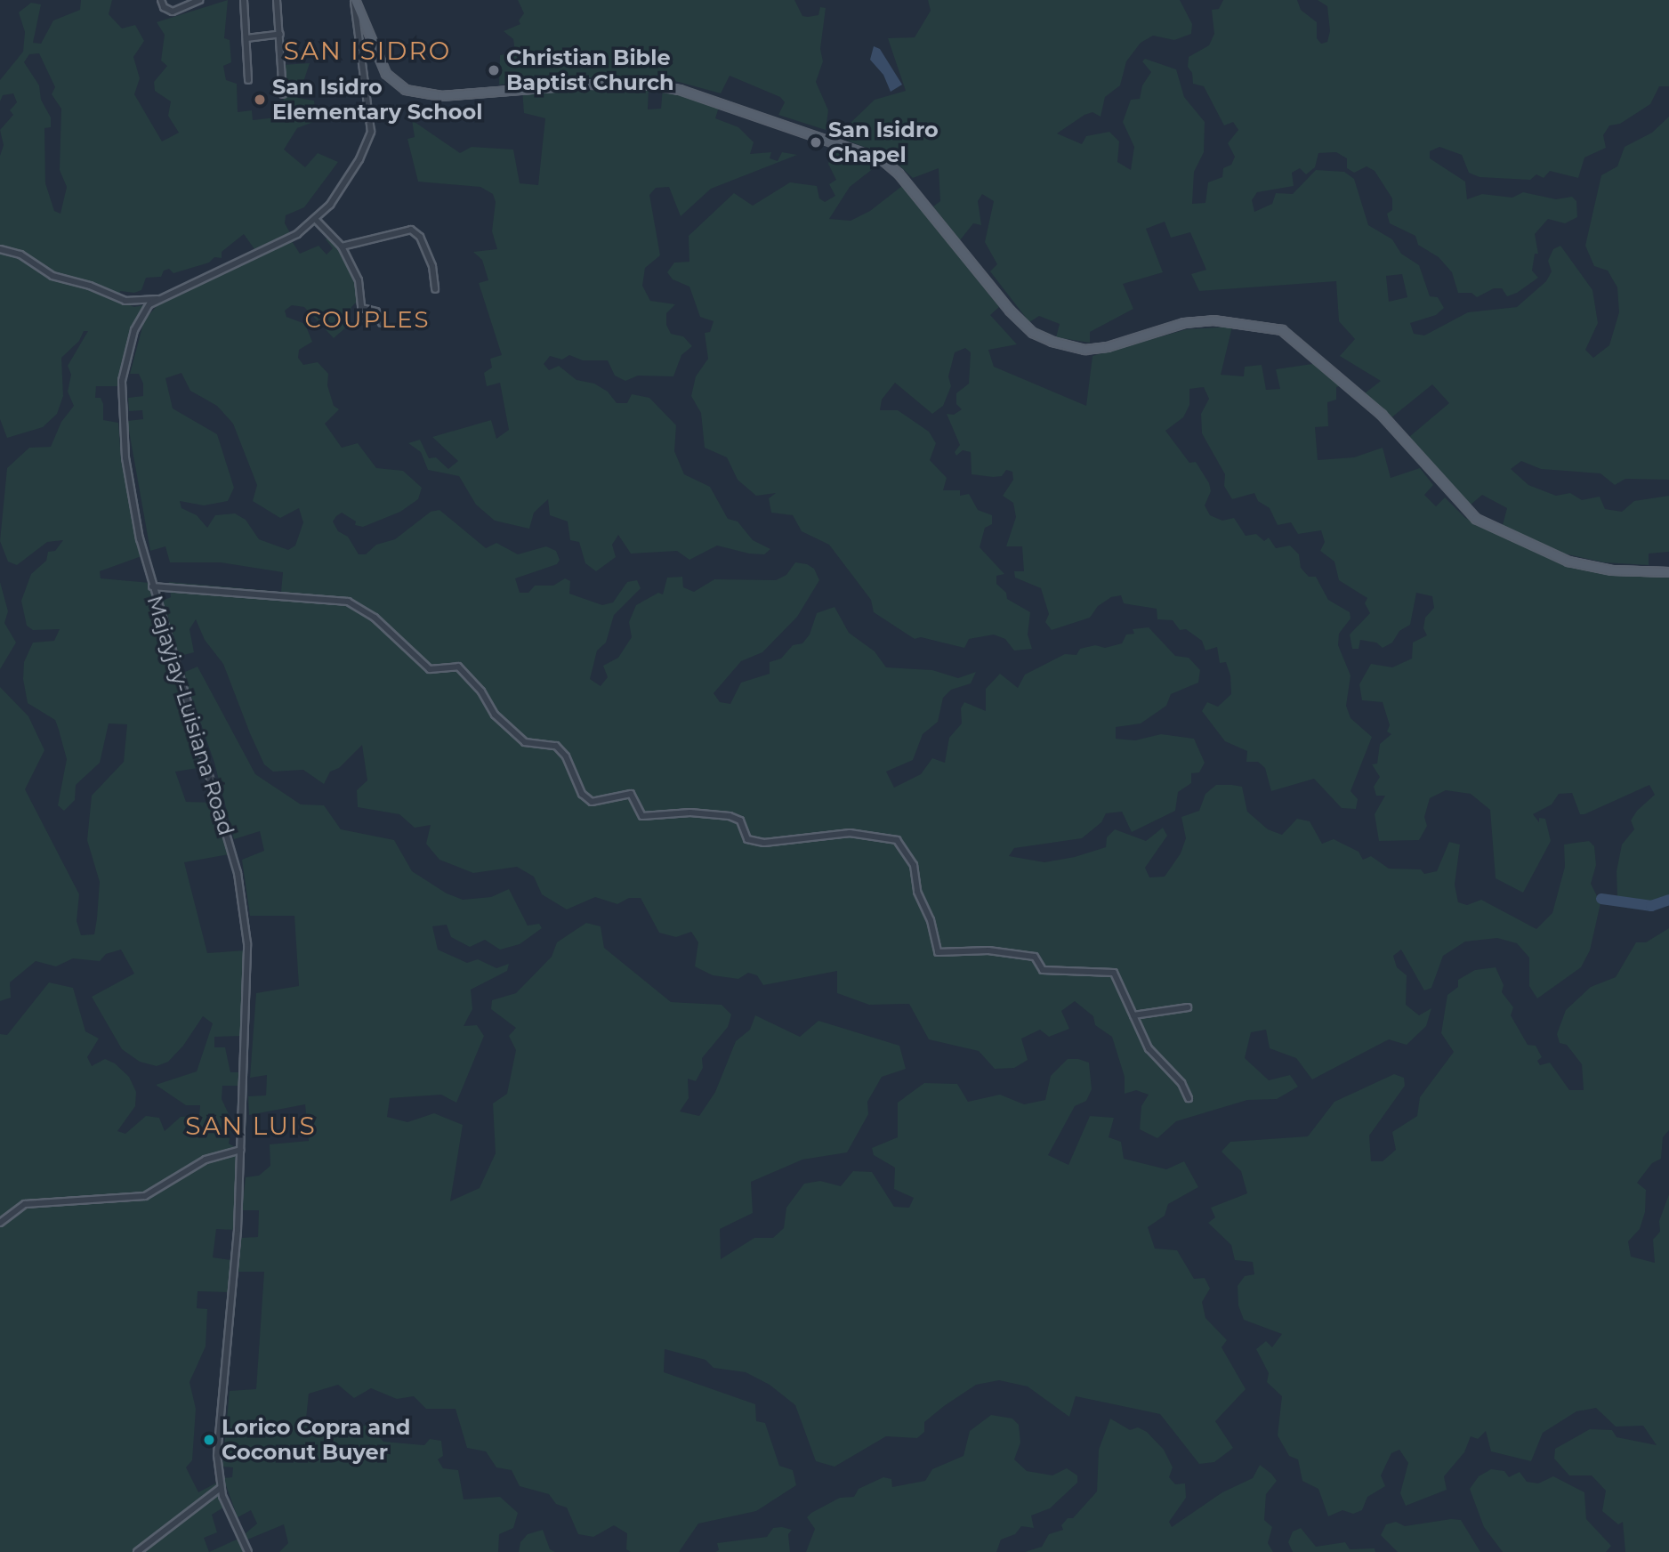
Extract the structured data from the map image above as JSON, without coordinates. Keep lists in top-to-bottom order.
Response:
{
  "streets": {
    "street": ["Majayjay-Luisiana Road"]
  },
  "districts": ["SAN ISIDRO", "COUPLES", "SAN LUIS"],
  "places": [
    "Christian Bible Baptist Church",
    "San Isidro Elementary School",
    "San Isidro Chapel",
    "Lorico Copra and Coconut Buyer"
  ]
}
